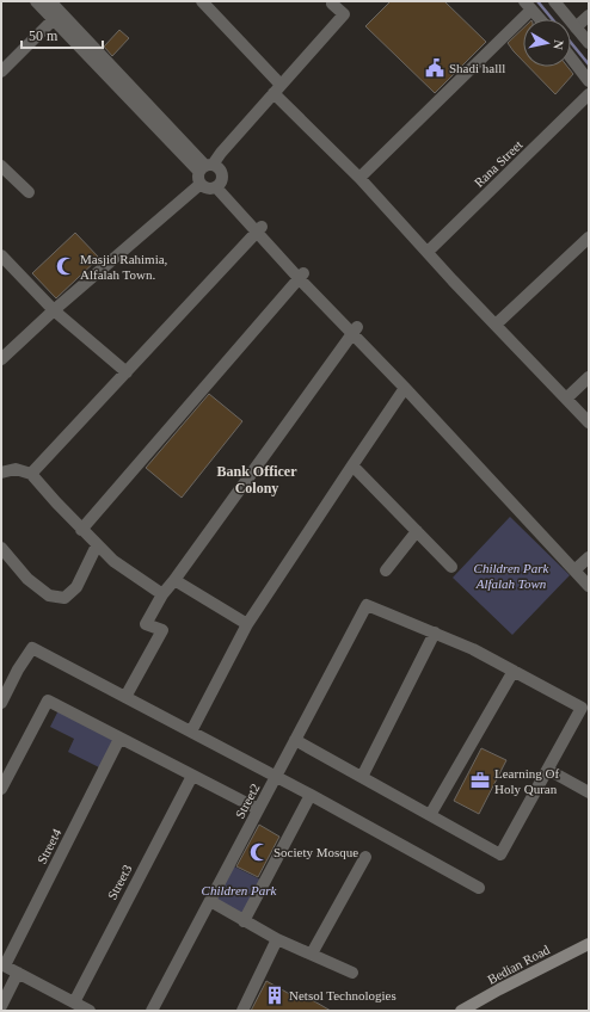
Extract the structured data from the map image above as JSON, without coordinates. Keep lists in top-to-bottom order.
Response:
{
  "streets": {
    "main road": ["Bedian Road"],
    "street": [
      "Rana Street",
      "Street2",
      "Street4",
      "Street3"
    ]
  },
  "districts": ["Bank Officer Colony"],
  "parks": ["Children Park Alfalah Town", "Children Park"],
  "places": {
    "public building": ["Shadi halll"],
    "mosque": ["Masjid Rahimia, Alfalah Town.", "Society Mosque"],
    "office": ["Learning Of Holy Quran"],
    "building": ["Netsol Technologies"]
  },
  "scale_bar": "50 m",
  "north": "right"
}
